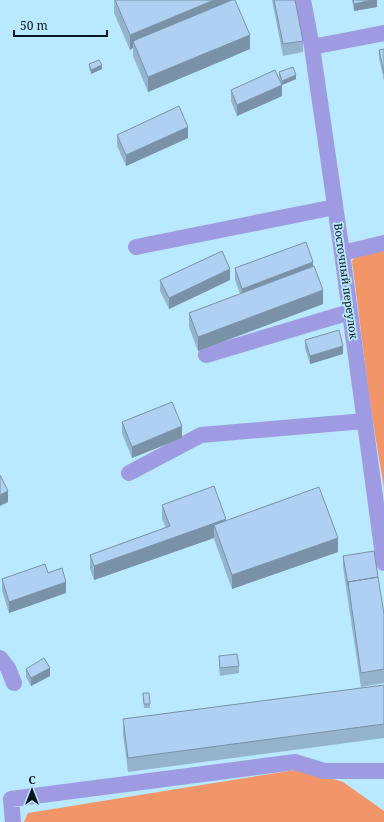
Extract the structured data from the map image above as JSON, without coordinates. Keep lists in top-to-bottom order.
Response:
{
  "streets": {
    "street": ["Восточный переулок"]
  },
  "scale_bar": "50 m",
  "north": "top"
}
